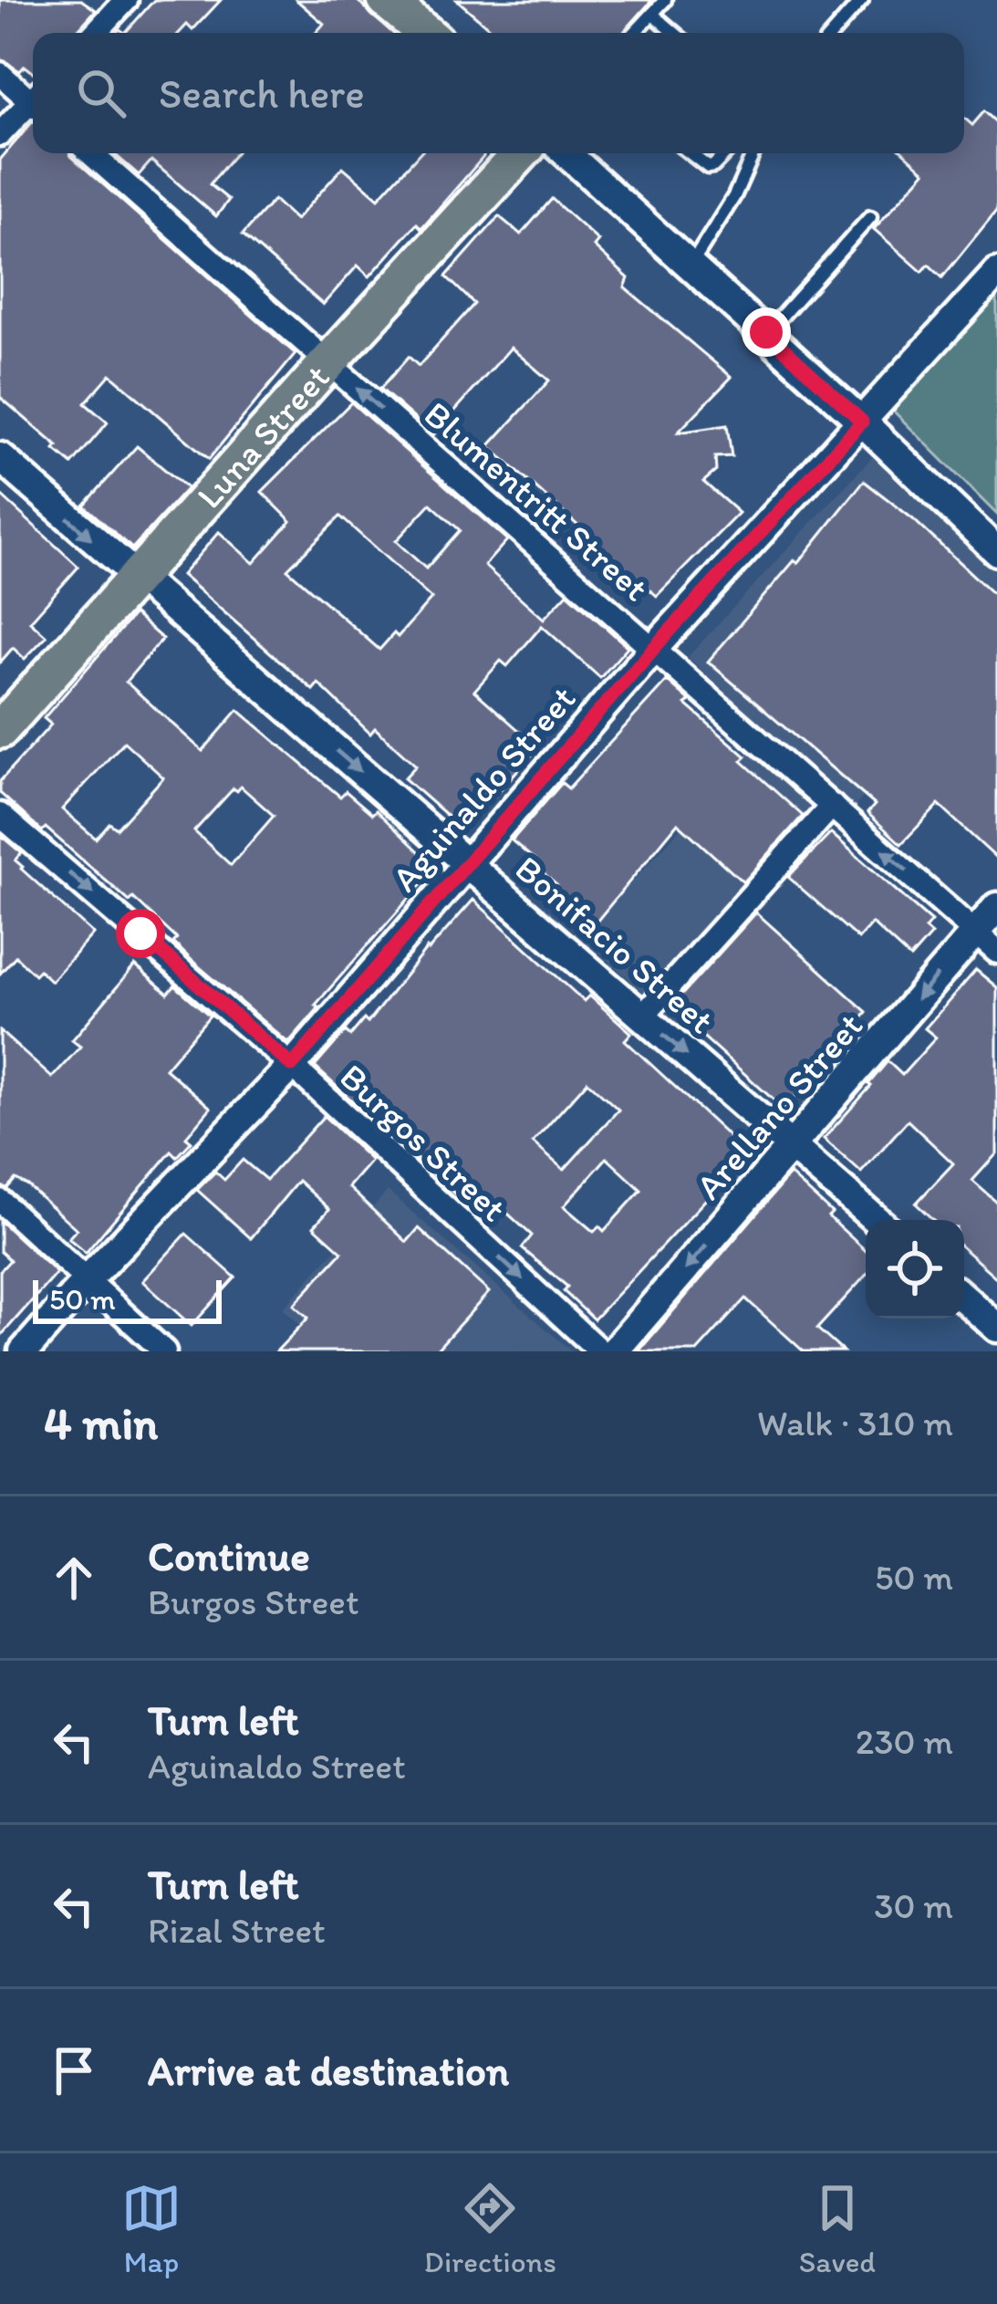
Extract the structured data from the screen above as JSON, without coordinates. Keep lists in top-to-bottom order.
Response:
{
  "streets": {
    "main road": ["Luna Street"],
    "street": [
      "Blumentritt Street",
      "Aguinaldo Street",
      "Bonifacio Street",
      "Arellano Street",
      "Burgos Street"
    ]
  },
  "crossings": [
    ["Luna Street", "Blumentritt Street"],
    ["Luna Street", "Bonifacio Street"],
    ["Blumentritt Street", "Aguinaldo Street"],
    ["Blumentritt Street", "Arellano Street"],
    ["Aguinaldo Street", "Bonifacio Street"],
    ["Aguinaldo Street", "Burgos Street"],
    ["Bonifacio Street", "Arellano Street"]
  ],
  "one_way": ["Blumentritt Street", "Bonifacio Street", "Burgos Street"],
  "scale_bar": "50 m",
  "page": {
    "search": "Search here",
    "scale": "50 m",
    "heading": ["4 min", "Walk · 310 m"],
    "list": [
      ["Continue", "Burgos Street", "50 m"],
      ["Turn left", "Aguinaldo Street", "230 m"],
      ["Turn left", "Rizal Street", "30 m"],
      "Arrive at destination"
    ],
    "nav": ["Map", "Directions", "Saved"]
  }
}
